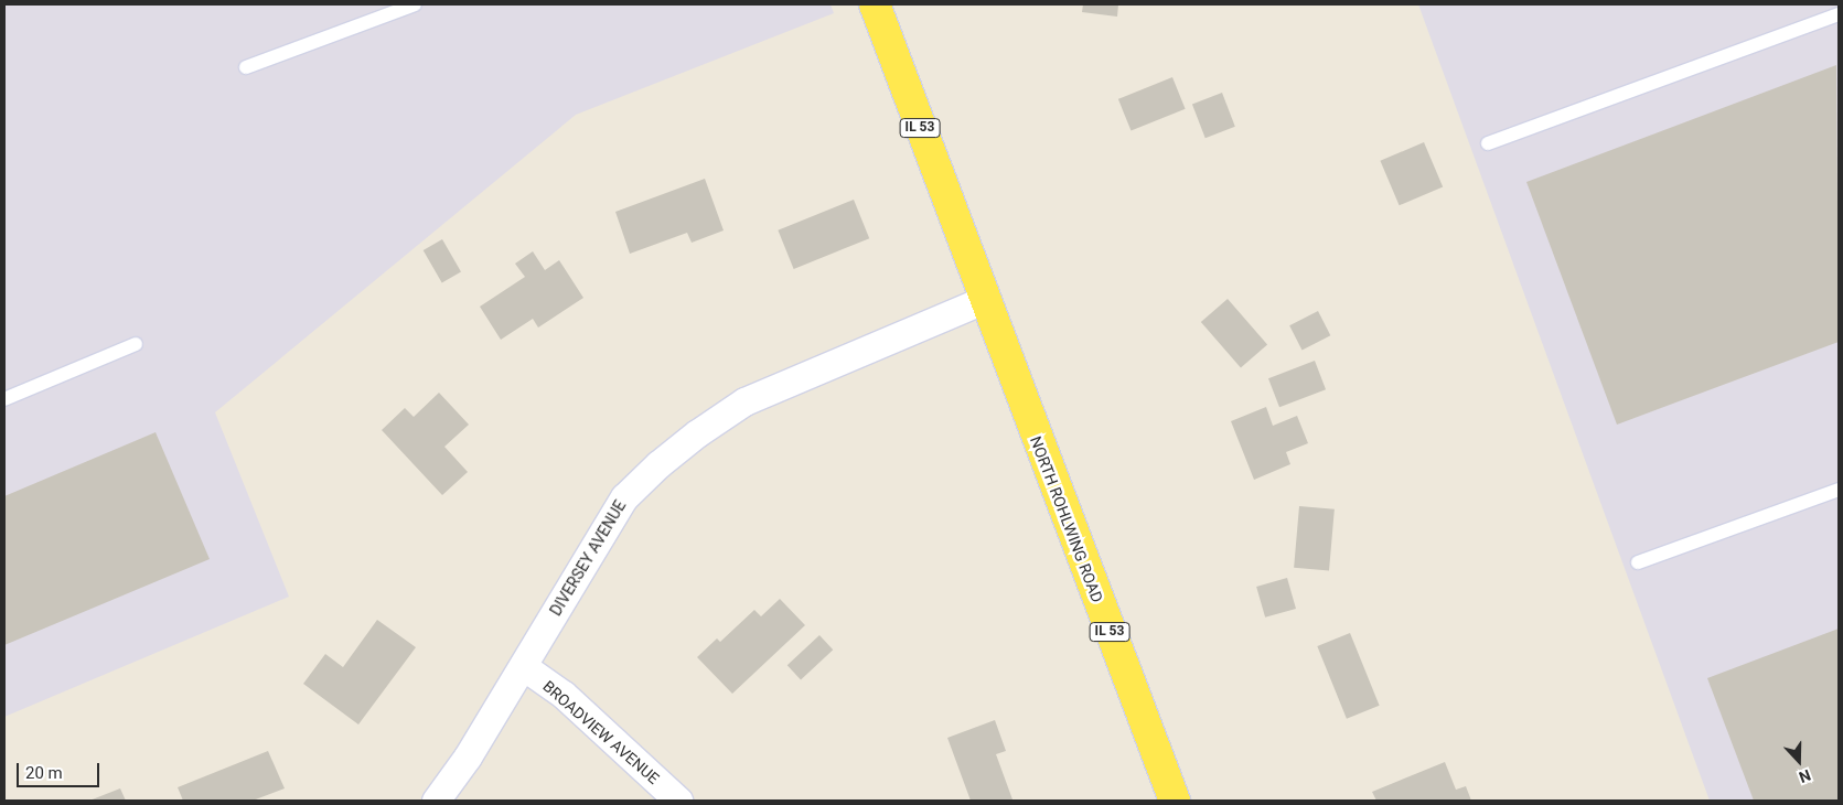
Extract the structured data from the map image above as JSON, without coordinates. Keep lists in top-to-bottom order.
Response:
{
  "streets": {
    "main road": ["IL 53", "NORTH ROHLWING ROAD"],
    "street": ["DIVERSEY AVENUE", "BROADVIEW AVENUE"]
  },
  "crossings": [
    ["IL 53", "NORTH ROHLWING ROAD"],
    ["IL 53", "DIVERSEY AVENUE"],
    ["NORTH ROHLWING ROAD", "DIVERSEY AVENUE"],
    ["DIVERSEY AVENUE", "BROADVIEW AVENUE"]
  ],
  "scale_bar": "20 m",
  "north": "bottom"
}
